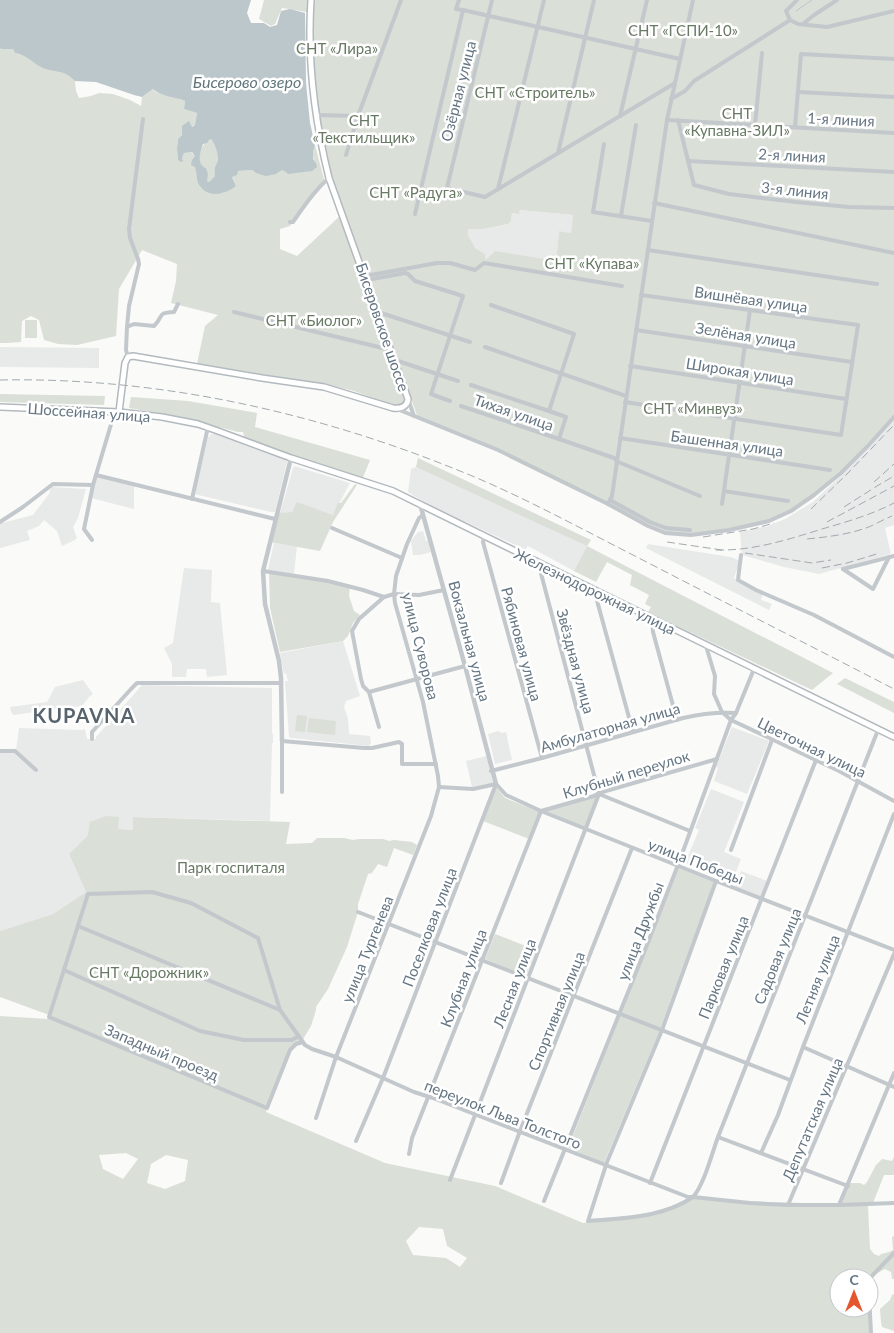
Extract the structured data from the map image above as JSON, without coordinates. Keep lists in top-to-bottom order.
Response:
{
  "streets": {
    "main road": ["Бисеровское шоссе", "Шоссейная улица", "Железнодорожная улица"],
    "street": [
      "Озёрная улица",
      "1-я линия",
      "2-я линия",
      "3-я линия",
      "Вишнёвая улица",
      "Зелёная улица",
      "Широкая улица",
      "Тихая улица",
      "Башенная улица",
      "Вокзальная улица",
      "Рябиновая улица",
      "улица Суворова",
      "Звёздная улица",
      "Амбулаторная улица",
      "Цветочная улица",
      "Клубный переулок",
      "улица Победы",
      "Поселковая улица",
      "улица Дружбы",
      "улица Тургенева",
      "Садовая улица",
      "Парковая улица",
      "Клубная улица",
      "Летняя улица",
      "Лесная улица",
      "Спортивная улица",
      "Западный проезд",
      "переулок Льва Толстого",
      "Депутатская улица"
    ]
  },
  "crossings": [
    ["2-я линия", "3-я линия"],
    ["Вишнёвая улица", "Зелёная улица"],
    ["Шоссейная улица", "Железнодорожная улица"],
    ["Железнодорожная улица", "Вокзальная улица"],
    ["Железнодорожная улица", "Рябиновая улица"],
    ["Железнодорожная улица", "Звёздная улица"],
    ["Железнодорожная улица", "улица Дружбы"],
    ["Железнодорожная улица", "Садовая улица"],
    ["Вокзальная улица", "улица Суворова"],
    ["Вокзальная улица", "Амбулаторная улица"],
    ["Вокзальная улица", "улица Победы"],
    ["Вокзальная улица", "Поселковая улица"],
    ["Рябиновая улица", "Амбулаторная улица"],
    ["улица Суворова", "улица Тургенева"],
    ["Звёздная улица", "Амбулаторная улица"],
    ["Звёздная улица", "Клубный переулок"],
    ["Звёздная улица", "Лесная улица"],
    ["Амбулаторная улица", "Цветочная улица"],
    ["Амбулаторная улица", "улица Дружбы"],
    ["Цветочная улица", "улица Дружбы"],
    ["Цветочная улица", "Садовая улица"],
    ["Цветочная улица", "Парковая улица"],
    ["Клубный переулок", "улица Победы"],
    ["Клубный переулок", "улица Дружбы"],
    ["Клубный переулок", "Клубная улица"],
    ["Клубный переулок", "Лесная улица"],
    ["улица Победы", "Поселковая улица"],
    ["улица Победы", "улица Дружбы"],
    ["улица Победы", "Садовая улица"],
    ["улица Победы", "Парковая улица"],
    ["улица Победы", "Клубная улица"],
    ["улица Победы", "Летняя улица"],
    ["улица Победы", "Лесная улица"],
    ["улица Победы", "Спортивная улица"],
    ["Поселковая улица", "переулок Льва Толстого"],
    ["улица Дружбы", "переулок Льва Толстого"],
    ["улица Тургенева", "переулок Льва Толстого"],
    ["Садовая улица", "переулок Льва Толстого"],
    ["Садовая улица", "Депутатская улица"],
    ["Парковая улица", "переулок Льва Толстого"],
    ["Клубная улица", "переулок Льва Толстого"],
    ["Лесная улица", "переулок Льва Толстого"],
    ["Спортивная улица", "переулок Льва Толстого"],
    ["Западный проезд", "переулок Льва Толстого"],
    ["переулок Льва Толстого", "Депутатская улица"]
  ],
  "districts": ["KUPAVNA"],
  "water": ["Бисерово озеро"],
  "parks": [
    "СНТ «ГСПИ-10»",
    "СНТ «Лира»",
    "СНТ «Строитель»",
    "СНТ «Купавна-ЗИЛ»",
    "СНТ «Текстильщик»",
    "СНТ «Радуга»",
    "СНТ «Купава»",
    "СНТ «Биолог»",
    "СНТ «Минвуз»",
    "Парк госпиталя",
    "СНТ «Дорожник»"
  ],
  "north": "top"
}
